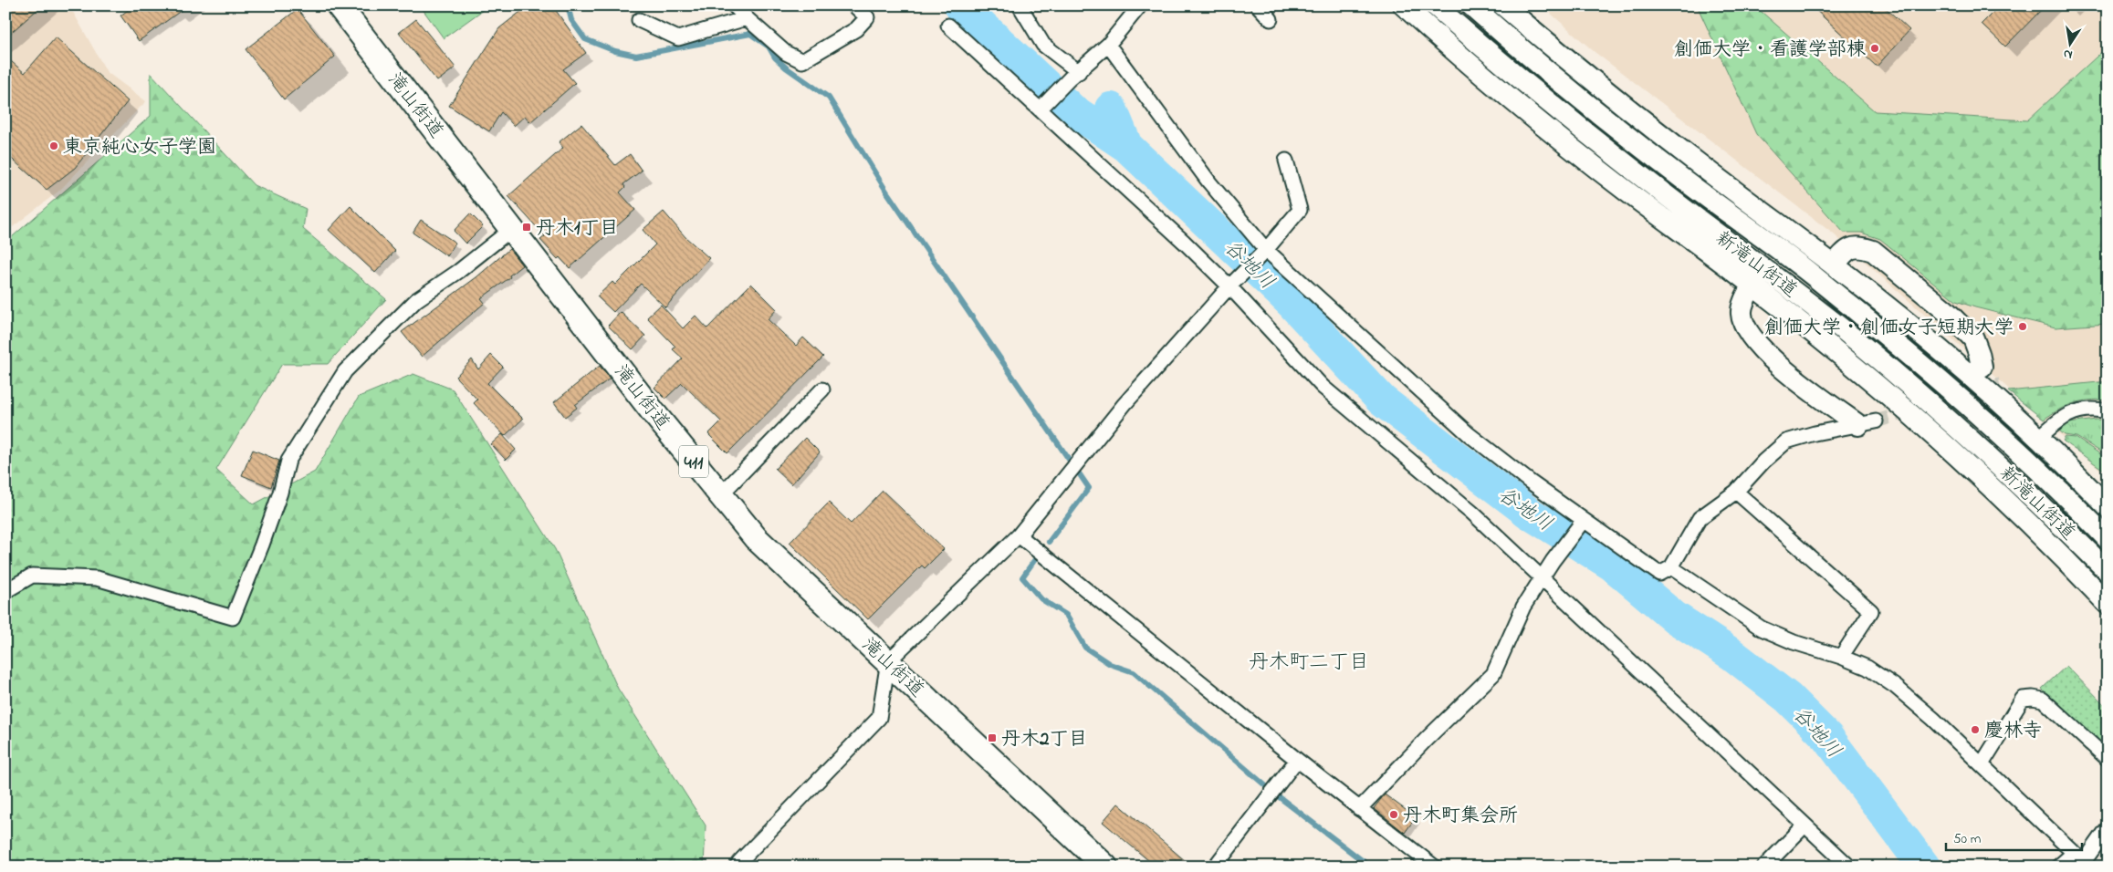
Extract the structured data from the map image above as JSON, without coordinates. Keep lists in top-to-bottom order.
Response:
{
  "streets": {
    "highway": ["滝山街道", "411"],
    "main road": ["新滝山街道"]
  },
  "districts": ["丹木町二丁目"],
  "water": ["谷地川"],
  "places": {
    "other": [
      "創価大学・看護学部棟",
      "東京純心女子学園",
      "創価大学・創価女子短期大学",
      "慶林寺",
      "丹木町集会所"
    ],
    "transit": ["丹木1丁目", "丹木2丁目"]
  },
  "scale_bar": "50 m",
  "north": "bottom"
}
